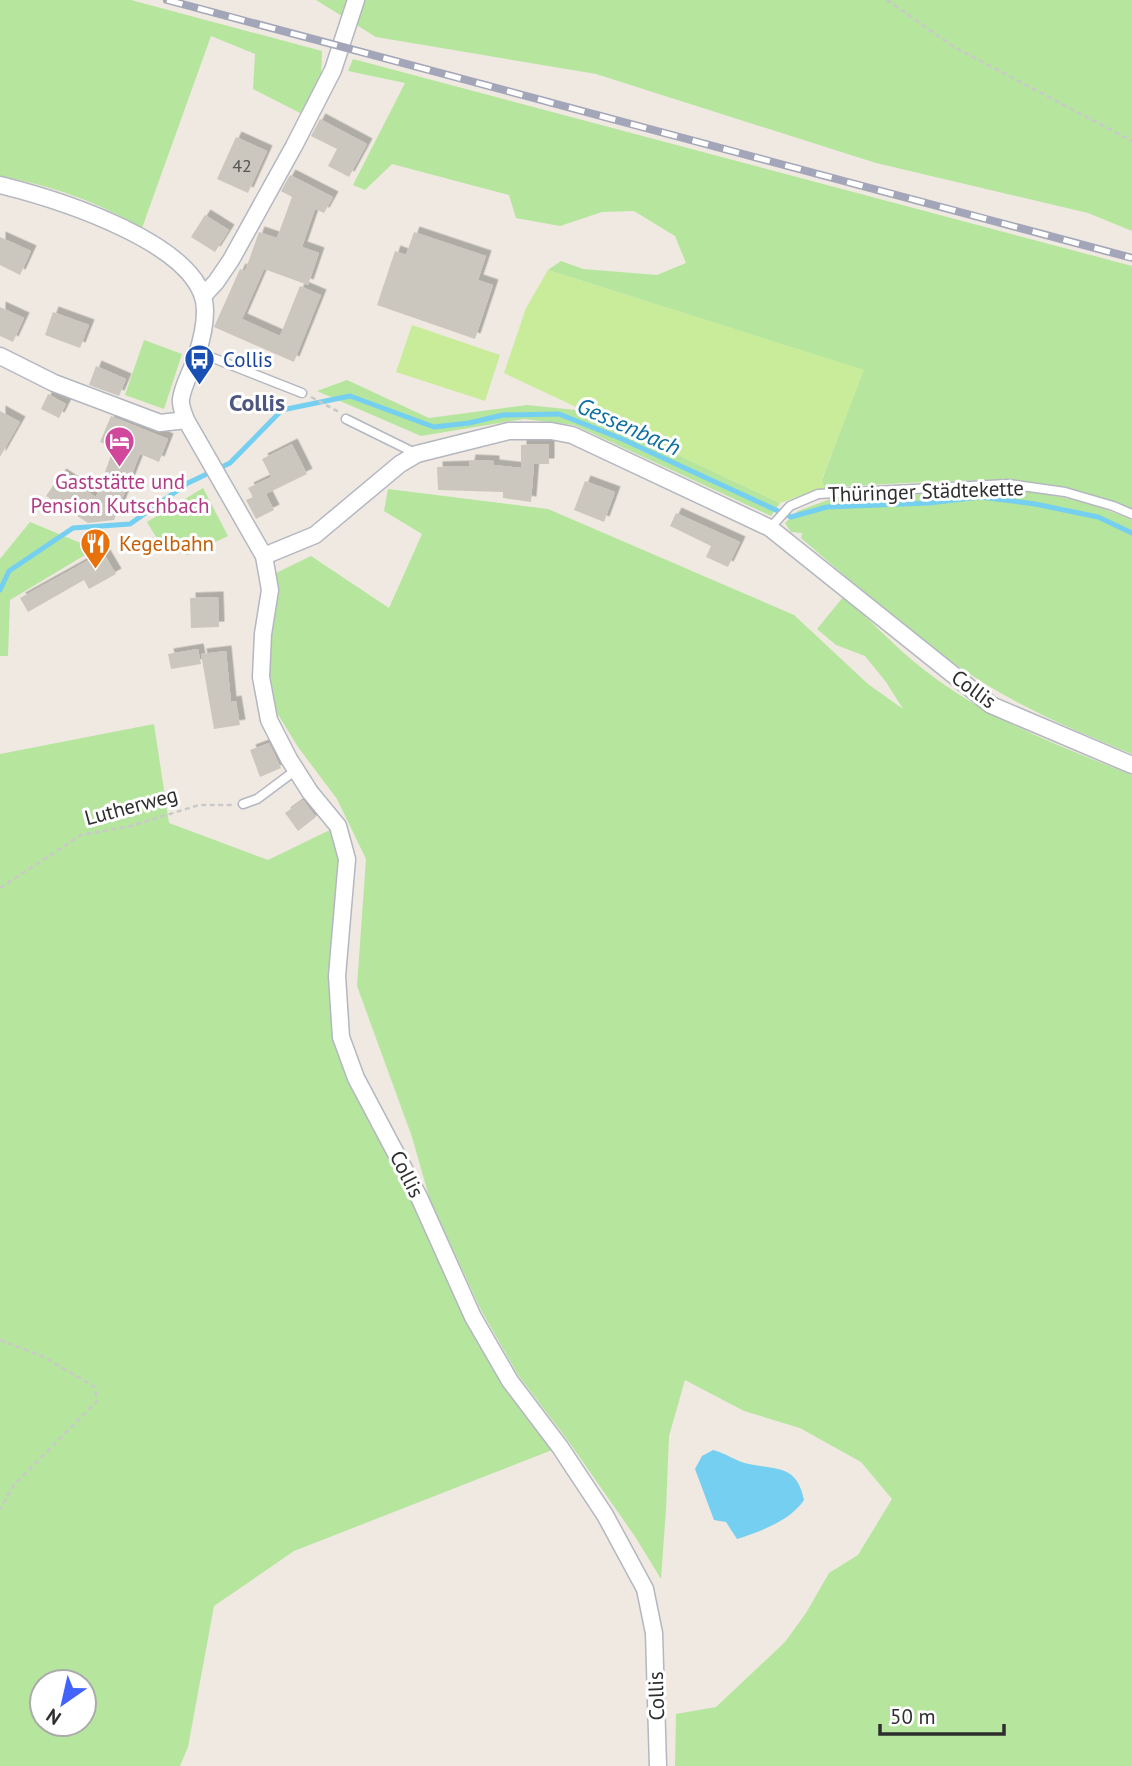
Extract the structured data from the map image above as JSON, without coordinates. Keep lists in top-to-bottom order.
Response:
{
  "streets": {
    "street": ["Collis"],
    "lane": ["Thüringer Städtekette"],
    "path": ["Lutherweg"]
  },
  "crossings": [
    ["Thüringer Städtekette", "Collis"]
  ],
  "districts": ["Collis"],
  "water": ["Gessenbach"],
  "places": {
    "bus stop": ["Collis"],
    "hotel": ["Gaststätte und Pension Kutschbach"],
    "restaurant": ["Kegelbahn"]
  },
  "house_numbers": ["42"],
  "scale_bar": "50 m",
  "north": "bottom left"
}
